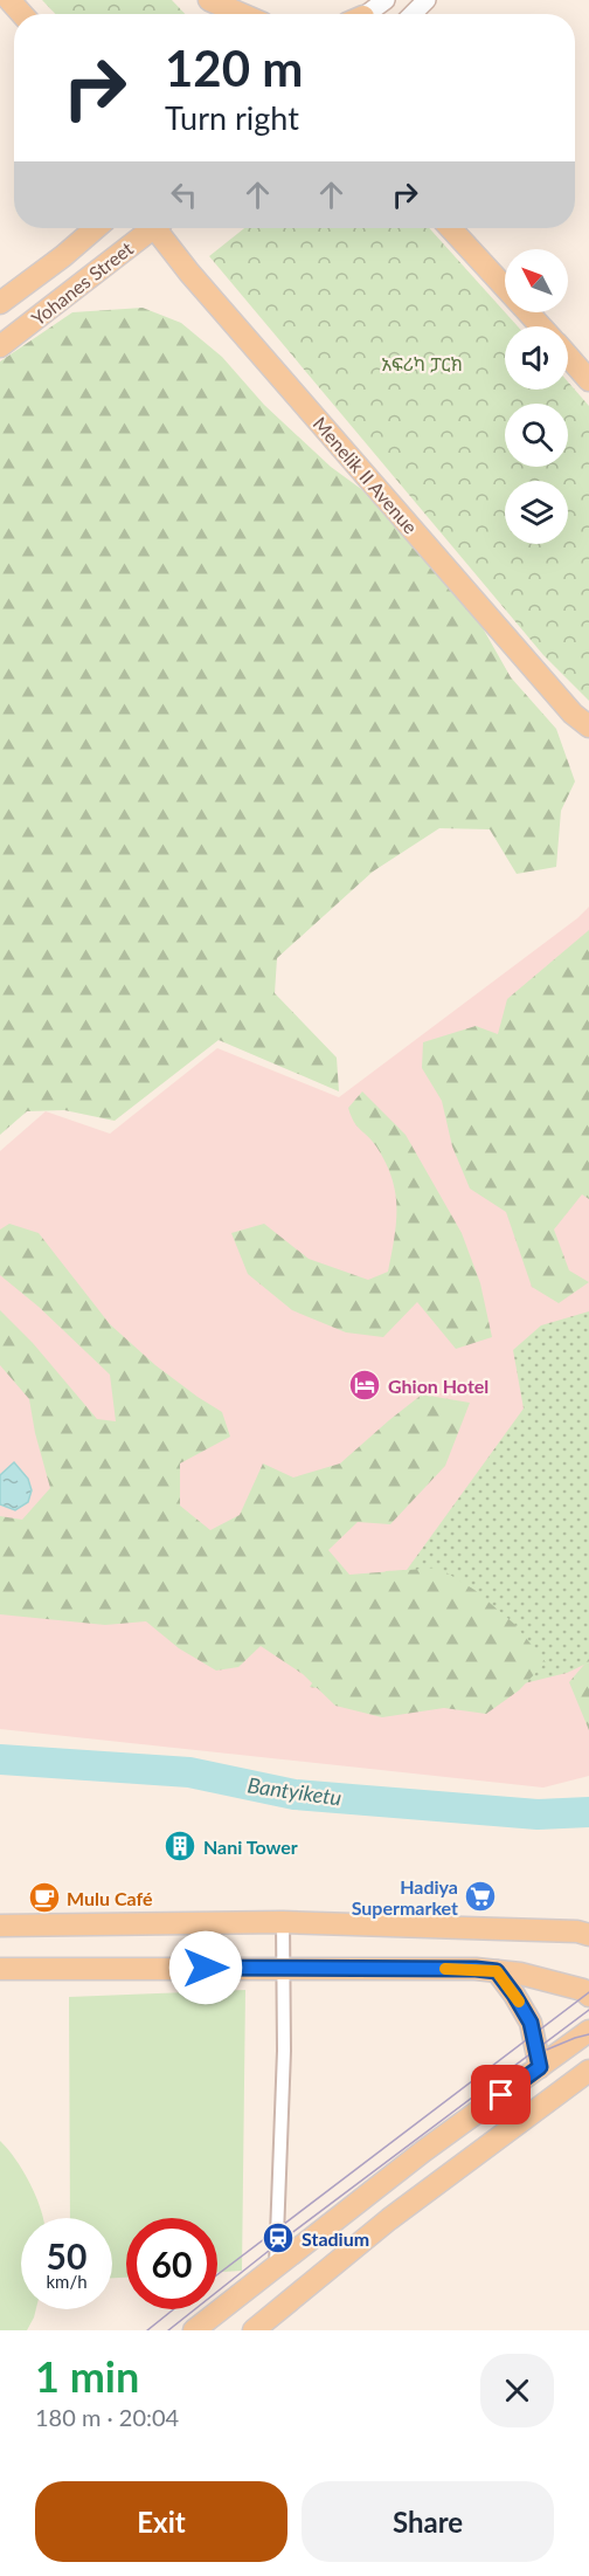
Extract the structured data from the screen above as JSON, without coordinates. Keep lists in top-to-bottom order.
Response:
{
  "streets": {
    "main road": ["Yohanes Street", "Menelik II Avenue"]
  },
  "water": ["Bantyiketu"],
  "parks": ["አፍሪካ ፓርክ"],
  "places": {
    "hotel": ["Ghion Hotel"],
    "building": ["Nani Tower"],
    "supermarket": ["Hadiya Supermarket"],
    "cafe": ["Mulu Café"],
    "station": ["Stadium"]
  },
  "north": "top left",
  "page": {
    "turn": ["120 m", "Turn right"],
    "speed": "50 km/h",
    "limit": "60",
    "heading": ["1 min", "180 m · 20:04"],
    "buttons": ["Exit", "Share"]
  }
}
